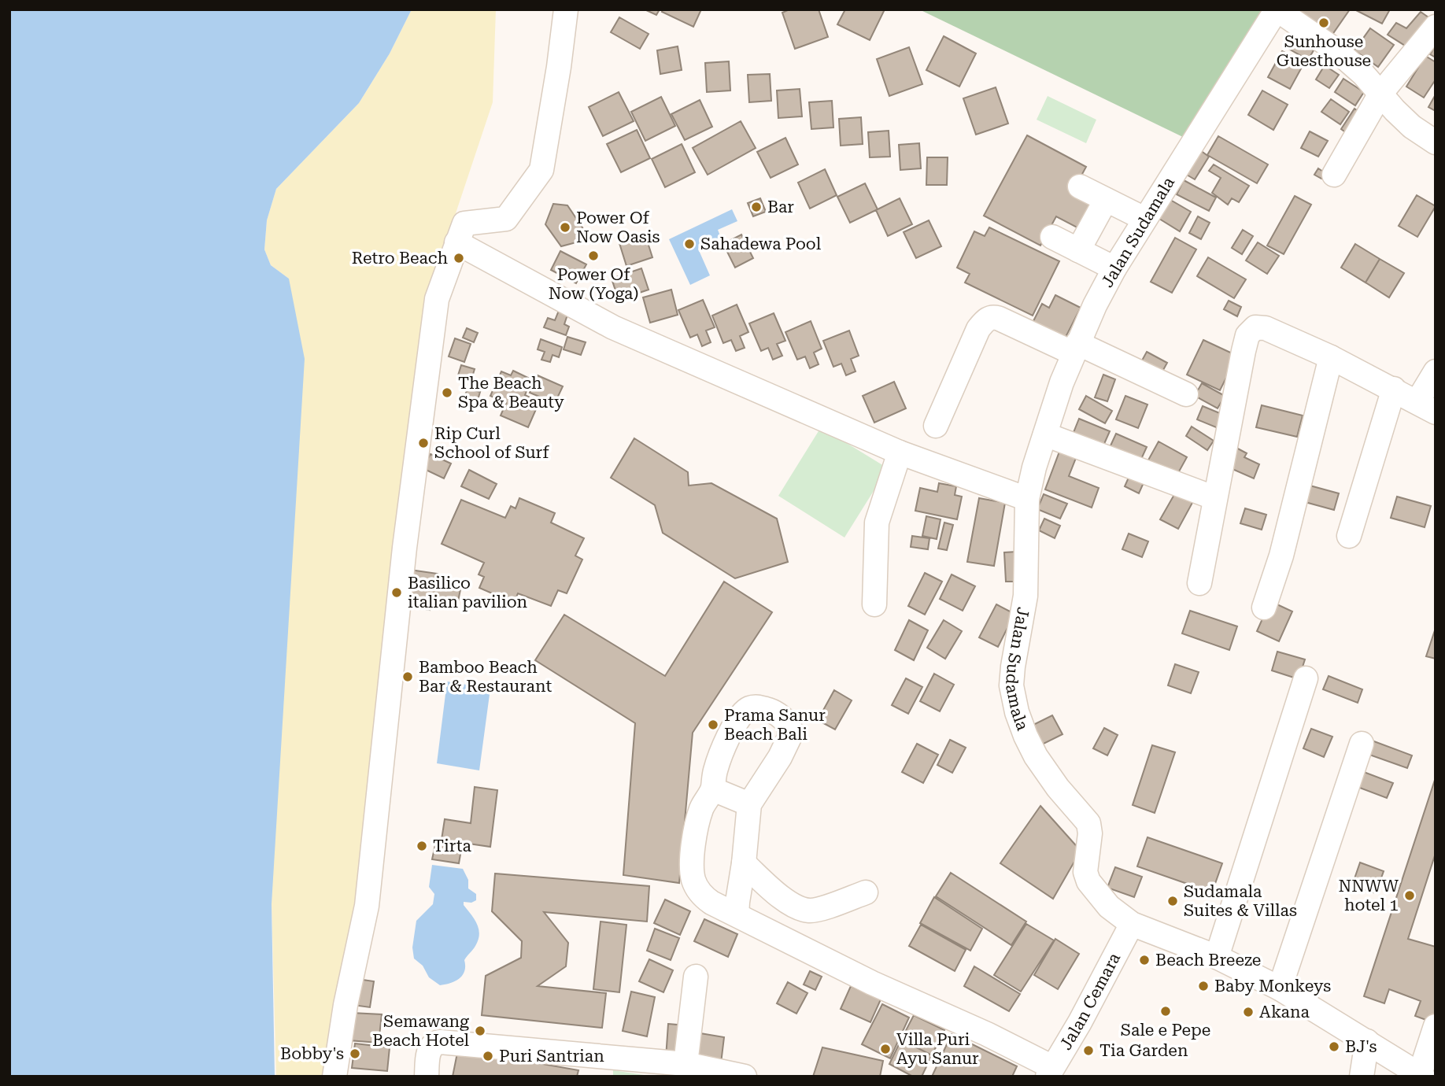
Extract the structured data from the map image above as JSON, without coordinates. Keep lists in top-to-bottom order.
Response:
{
  "streets": {
    "street": ["Jalan Sudamala", "Jalan Cemara"]
  },
  "crossings": [
    ["Jalan Sudamala", "Jalan Cemara"]
  ],
  "places": [
    "Sunhouse Guesthouse",
    "Bar",
    "Power Of Now Oasis",
    "Sahadewa Pool",
    "Power Of Now (Yoga)",
    "Retro Beach",
    "The Beach Spa & Beauty",
    "Rip Curl School of Surf",
    "Basilico italian pavilion",
    "Bamboo Beach Bar & Restaurant",
    "Prama Sanur Beach Bali",
    "Tirta",
    "NNWW hotel 1",
    "Sudamala Suites & Villas",
    "Beach Breeze",
    "Baby Monkeys",
    "Sale e Pepe",
    "Akana",
    "Semawang Beach Hotel",
    "BJ's",
    "Villa Puri Ayu Sanur",
    "Tia Garden",
    "Bobby's",
    "Puri Santrian"
  ]
}
